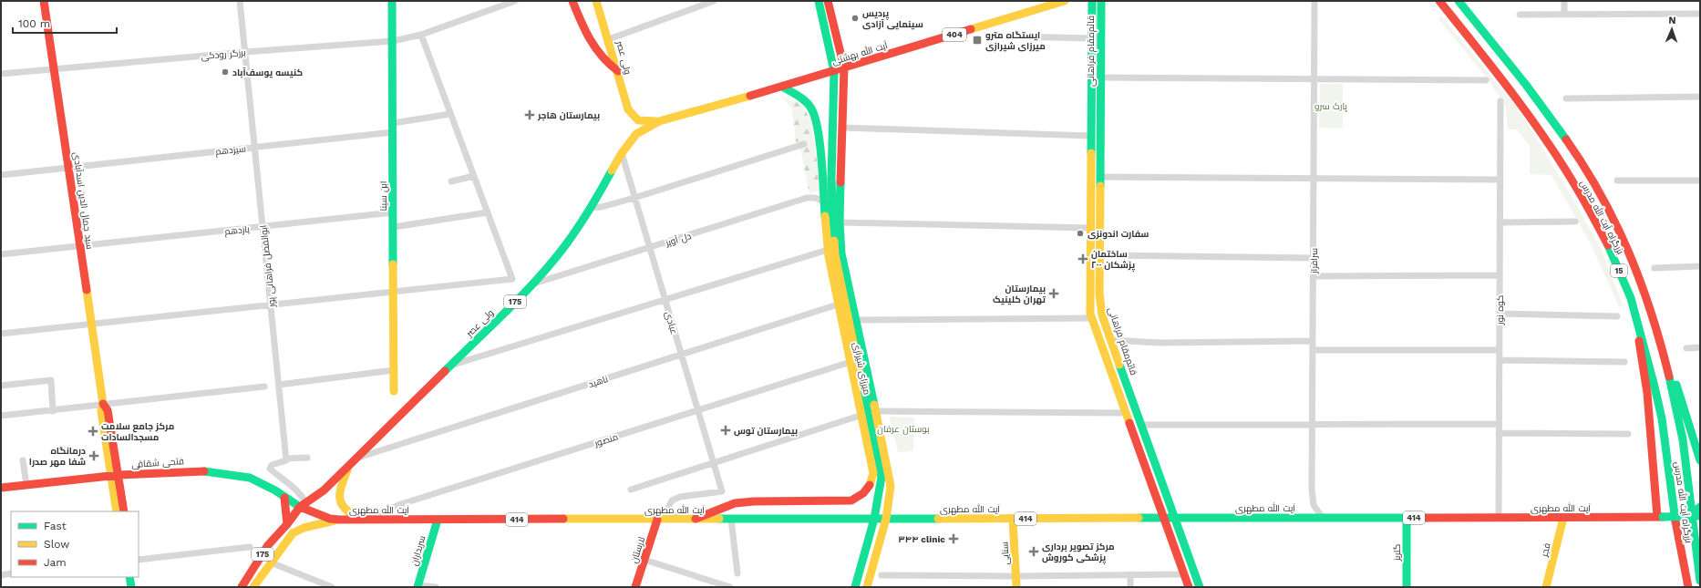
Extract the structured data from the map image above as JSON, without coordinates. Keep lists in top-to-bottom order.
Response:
{
  "streets": {
    "main road": [
      "404",
      "قائم‌مقام فراهانی",
      "آیت الله بهشتی",
      "ولی عصر",
      "ابن سینا",
      "سید جمال الدین اسدآبادی",
      "بزرگراه آیت الله مدرس",
      "15",
      "175",
      "میرزای شیرازی",
      "فتحی شقاقی",
      "آیت الله مطهری",
      "414",
      "لارستان",
      "فجر",
      "سربداران",
      "گلریز",
      "سنایی"
    ],
    "street": [
      "برزگر رودکی",
      "سیزدهم",
      "یازدهم",
      "دل آویز",
      "سرافراز",
      "ابوالفضل فراهانی پور",
      "کوه نور",
      "عبادی",
      "ناهید",
      "منصور"
    ]
  },
  "crossings": [
    ["قائم‌مقام فراهانی", "آیت الله مطهری"],
    ["آیت الله بهشتی", "ولی عصر"],
    ["آیت الله بهشتی", "میرزای شیرازی"],
    ["برزگر رودکی", "ابن سینا"],
    ["برزگر رودکی", "سید جمال الدین اسدآبادی"],
    ["برزگر رودکی", "ابوالفضل فراهانی پور"],
    ["ولی عصر", "دل آویز"],
    ["ولی عصر", "عبادی"],
    ["ولی عصر", "ناهید"],
    ["ولی عصر", "فتحی شقاقی"],
    ["ولی عصر", "آیت الله مطهری"],
    ["سیزدهم", "ابن سینا"],
    ["سیزدهم", "سید جمال الدین اسدآبادی"],
    ["سیزدهم", "ابوالفضل فراهانی پور"],
    ["ابن سینا", "یازدهم"],
    ["سید جمال الدین اسدآبادی", "یازدهم"],
    ["سید جمال الدین اسدآبادی", "فتحی شقاقی"],
    ["یازدهم", "ابوالفضل فراهانی پور"],
    ["دل آویز", "عبادی"],
    ["دل آویز", "میرزای شیرازی"],
    ["سرافراز", "آیت الله مطهری"],
    ["175", "آیت الله مطهری"],
    ["کوه نور", "آیت الله مطهری"],
    ["عبادی", "ناهید"],
    ["عبادی", "منصور"],
    ["عبادی", "آیت الله مطهری"],
    ["میرزای شیرازی", "ناهید"],
    ["میرزای شیرازی", "منصور"],
    ["میرزای شیرازی", "آیت الله مطهری"],
    ["منصور", "آیت الله مطهری"],
    ["فتحی شقاقی", "آیت الله مطهری"],
    ["آیت الله مطهری", "لارستان"],
    ["آیت الله مطهری", "فجر"],
    ["آیت الله مطهری", "سربداران"],
    ["آیت الله مطهری", "گلریز"],
    ["آیت الله مطهری", "سنایی"]
  ],
  "parks": ["پارک سرو", "بوستان عرفان"],
  "places": {
    "other": ["پردیس سینمایی آزادی", "کنیسه یوسف‌آباد", "سفارت اندونزی"],
    "transit": ["ایستگاه مترو میرزای شیرازی"],
    "health": [
      "بیمارستان هاجر",
      "ساختمان پزشکان ۲۰۰",
      "بیمارستان تهران کلینیک",
      "بیمارستان توس",
      "مرکز جامع سلامت مسجدالسادات",
      "درمانگاه شفا مهر صدرا",
      "۳۴۴ clinic",
      "مرکز تصویر برداری پزشکی کوروش"
    ]
  },
  "legend": ["Fast", "Slow", "Jam"],
  "scale_bar": "100 m",
  "north": "top"
}
